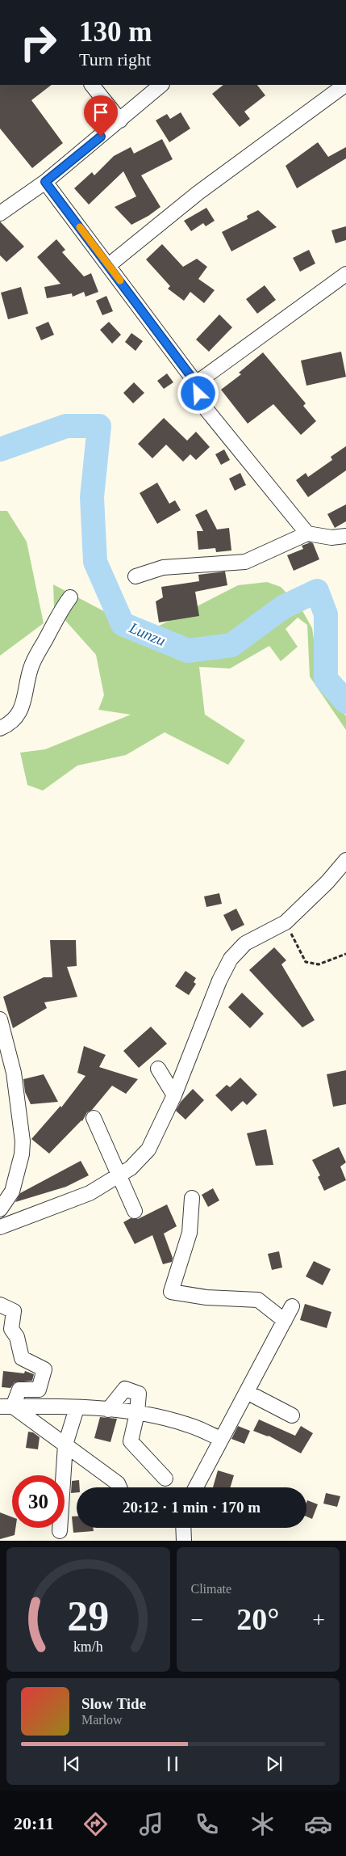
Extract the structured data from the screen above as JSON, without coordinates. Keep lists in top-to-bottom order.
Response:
{
  "water": ["Lunzu"],
  "page": {
    "turn": ["130 m", "Turn right"],
    "limit": "30",
    "trip": "20:12 · 1 min · 170 m",
    "tile": "Climate",
    "heat": ["−", "20°", "+"],
    "song": ["Slow Tide", "Marlow"],
    "tabs": "20:11",
    "gauge": ["29", "km/h"]
  }
}
